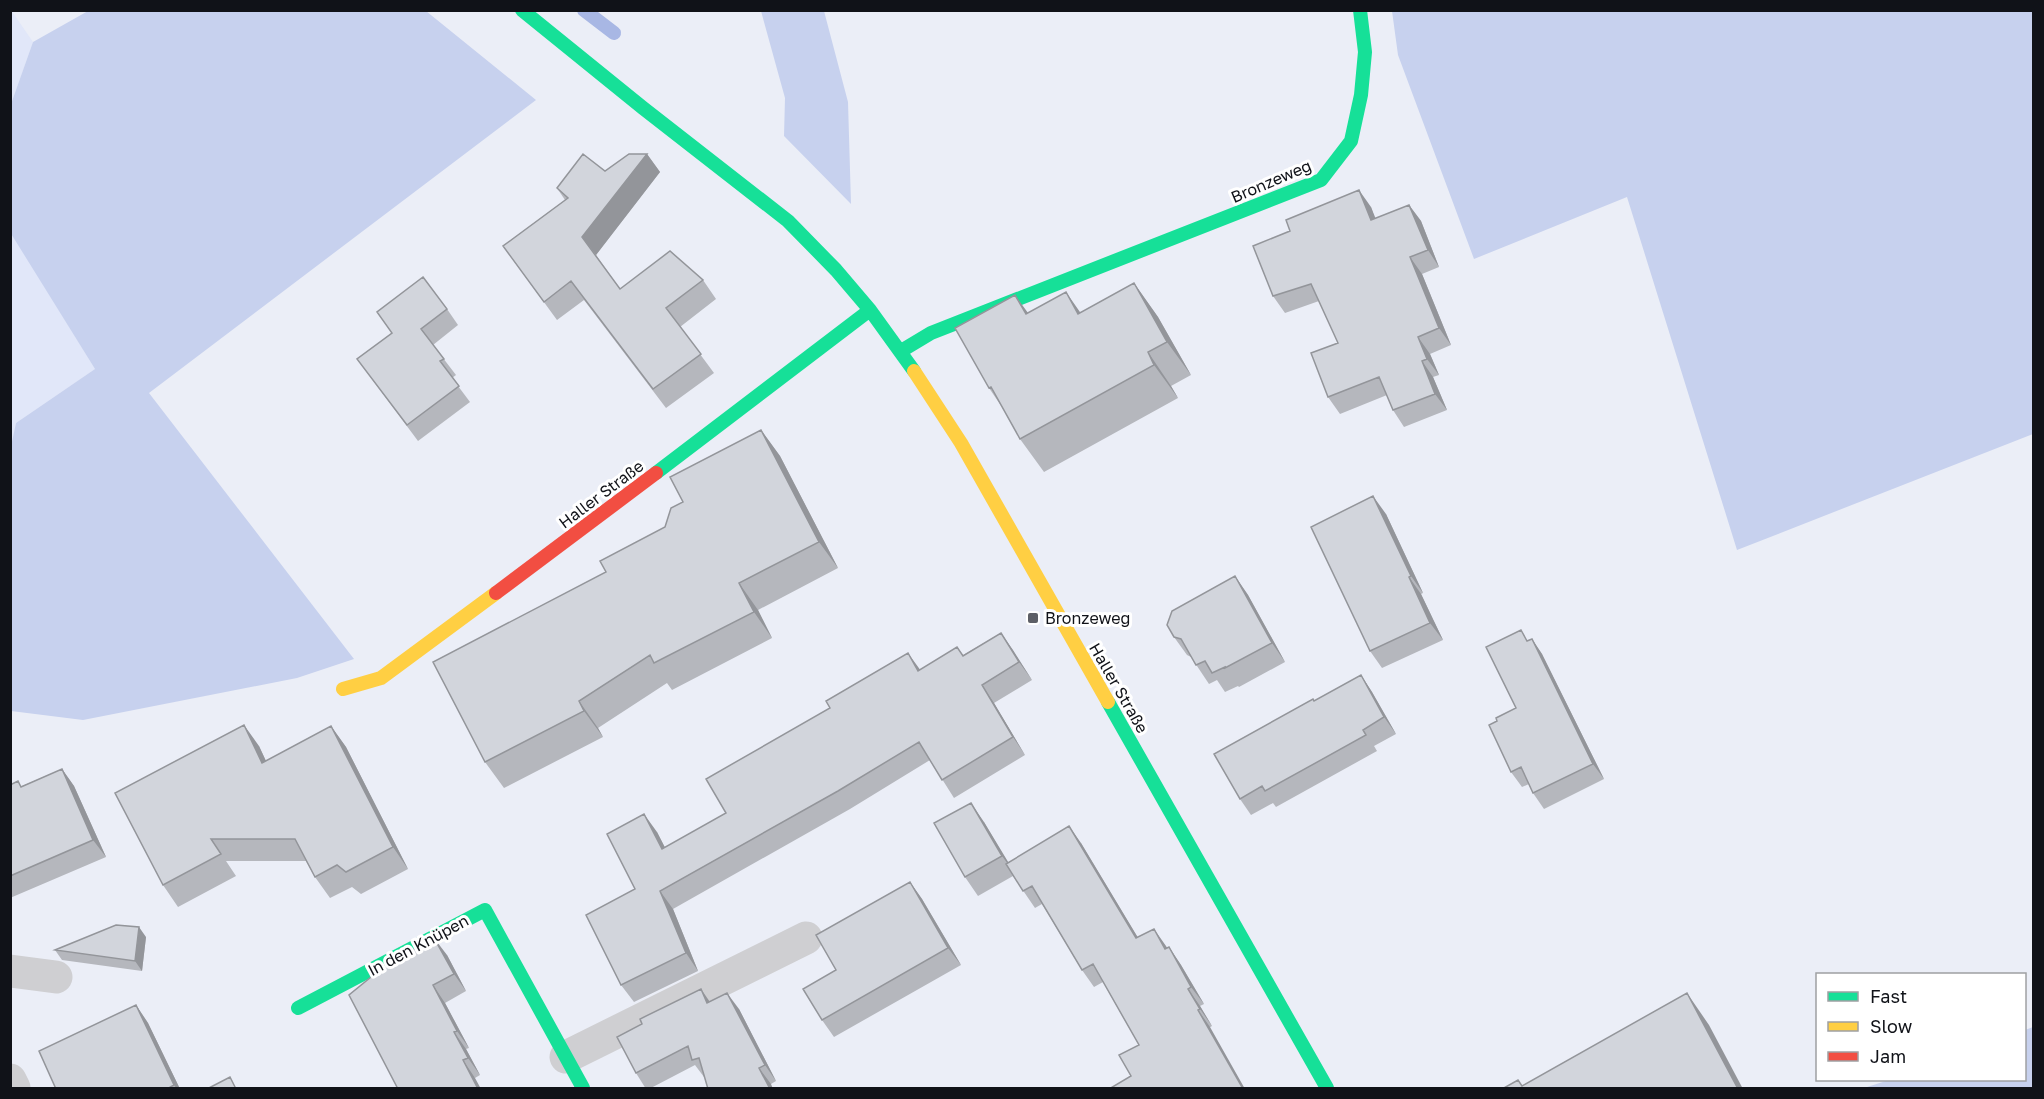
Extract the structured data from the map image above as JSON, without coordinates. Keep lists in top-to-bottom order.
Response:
{
  "streets": {
    "street": ["Bronzeweg", "Haller Straße", "In den Knüpen"]
  },
  "crossings": [
    ["Bronzeweg", "Haller Straße"]
  ],
  "places": {
    "transit": ["Bronzeweg"]
  },
  "legend": ["Fast", "Slow", "Jam"]
}
